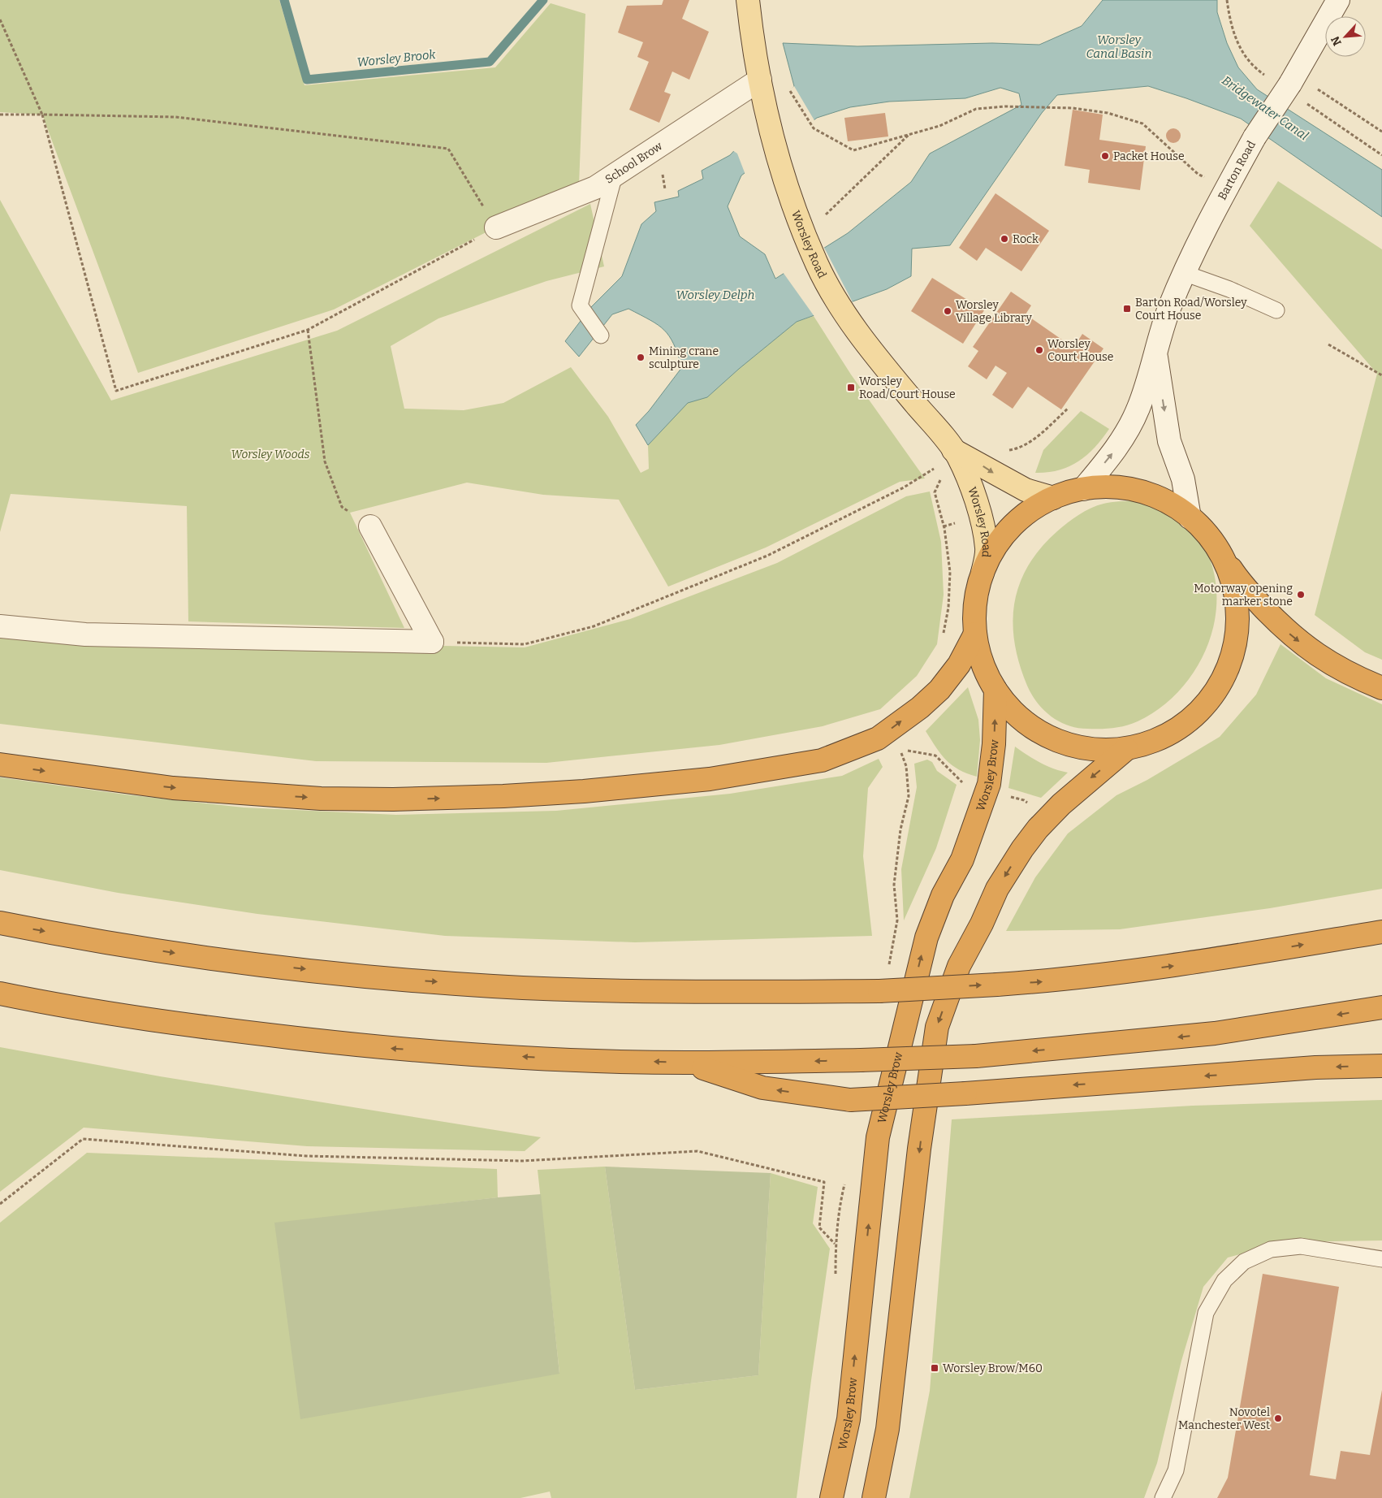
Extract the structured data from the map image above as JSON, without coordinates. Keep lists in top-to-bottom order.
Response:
{
  "streets": {
    "highway": ["Worsley Brow"],
    "main road": ["Worsley Road"],
    "street": ["School Brow", "Barton Road"]
  },
  "crossings": [
    ["School Brow", "Worsley Road"]
  ],
  "water": [
    "Worsley Canal Basin",
    "Worsley Brook",
    "Bridgewater Canal",
    "Worsley Delph"
  ],
  "parks": ["Worsley Woods"],
  "places": {
    "other": [
      "Packet House",
      "Rock",
      "Worsley Village Library",
      "Worsley Court House",
      "Mining crane sculpture",
      "Motorway opening marker stone",
      "Novotel Manchester West"
    ],
    "transit": ["Barton Road/Worsley Court House", "Worsley Road/Court House", "Worsley Brow/M60"]
  },
  "north": "bottom left"
}
